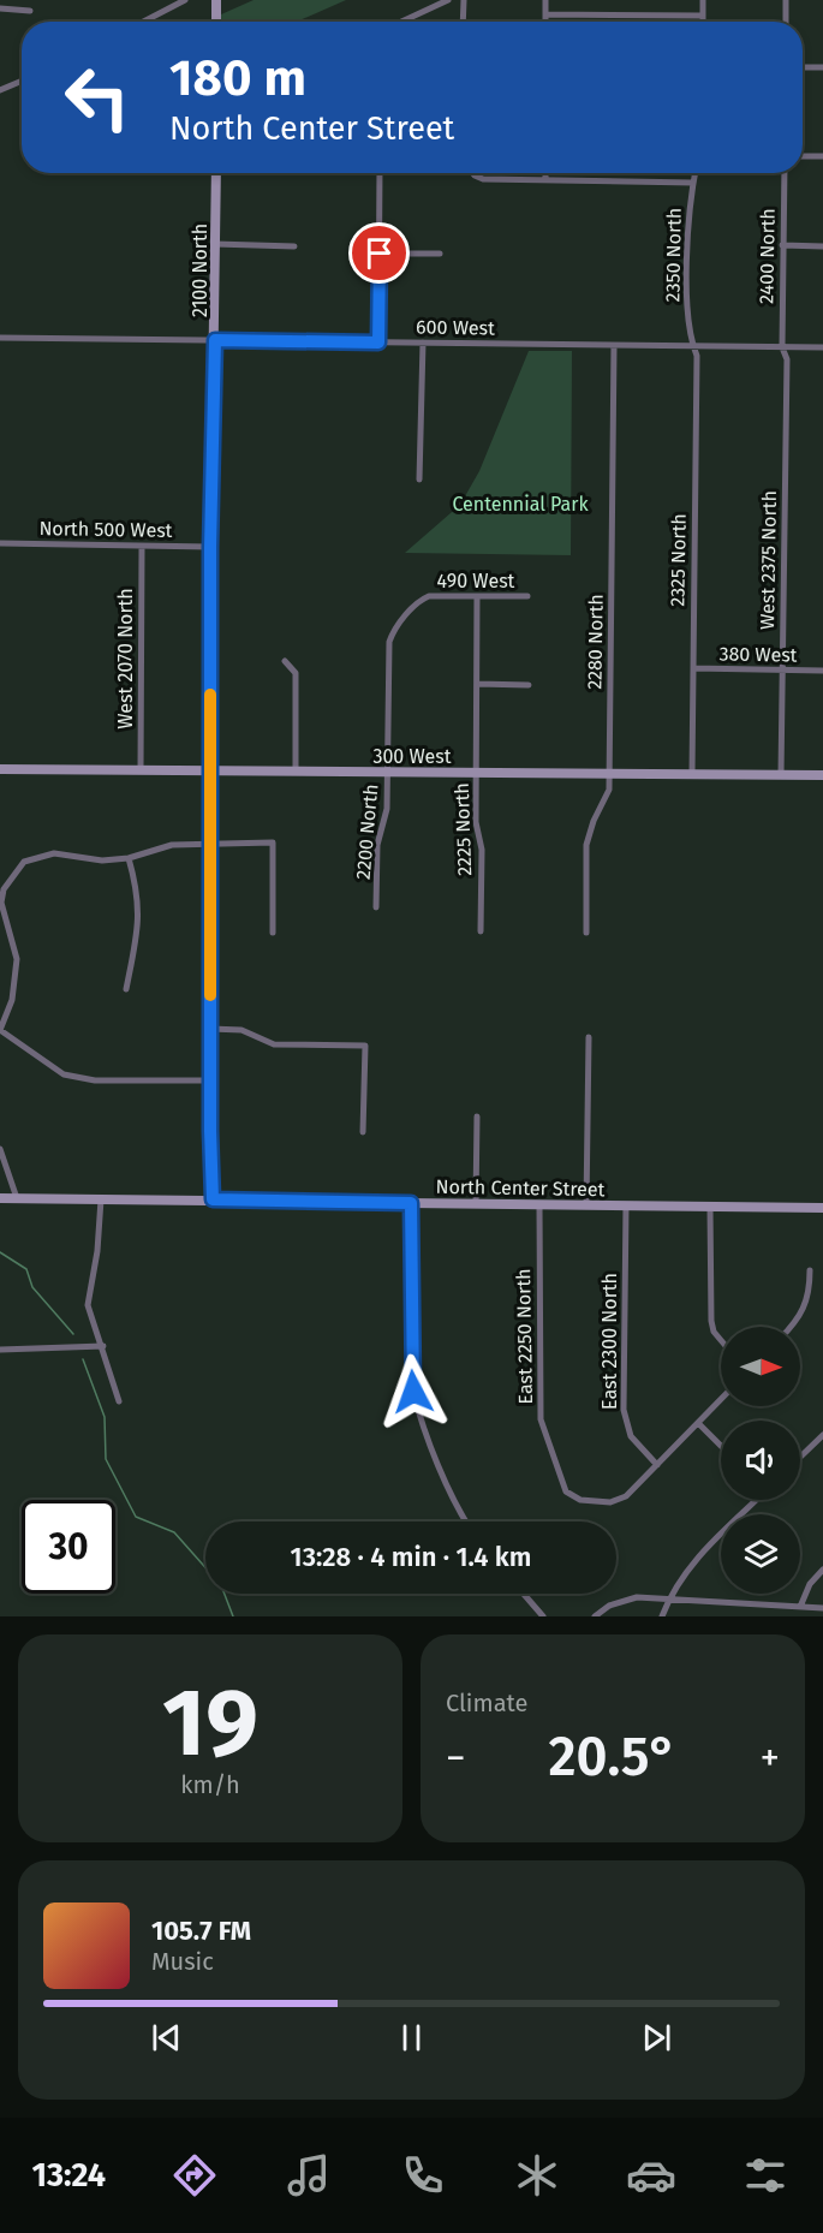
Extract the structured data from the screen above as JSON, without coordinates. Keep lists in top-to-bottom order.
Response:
{
  "streets": {
    "street": [
      "2350 North",
      "2400 North",
      "2100 North",
      "600 West",
      "North 500 West",
      "2325 North",
      "West 2375 North",
      "490 West",
      "2280 North",
      "380 West",
      "West 2070 North",
      "300 West",
      "2225 North",
      "2200 North",
      "North Center Street",
      "East 2250 North",
      "East 2300 North"
    ]
  },
  "crossings": [
    ["2350 North", "600 West"],
    ["2350 North", "2325 North"],
    ["2400 North", "600 West"],
    ["2400 North", "West 2375 North"],
    ["2100 North", "600 West"],
    ["2100 North", "North 500 West"],
    ["2100 North", "300 West"],
    ["2100 North", "North Center Street"],
    ["600 West", "2325 North"],
    ["600 West", "West 2375 North"],
    ["600 West", "2280 North"],
    ["North 500 West", "West 2070 North"],
    ["2325 North", "380 West"],
    ["2325 North", "300 West"],
    ["West 2375 North", "380 West"],
    ["West 2375 North", "300 West"],
    ["490 West", "2225 North"],
    ["490 West", "2200 North"],
    ["2280 North", "300 West"],
    ["West 2070 North", "300 West"],
    ["300 West", "2225 North"],
    ["300 West", "2200 North"],
    ["North Center Street", "East 2250 North"],
    ["North Center Street", "East 2300 North"],
    ["East 2250 North", "East 2300 North"]
  ],
  "parks": ["Centennial Park"],
  "north": "right",
  "page": {
    "turn": ["180 m", "North Center Street"],
    "limit": "30",
    "trip": "13:28 · 4 min · 1.4 km",
    "tile": [
      ["19", "km/h"],
      "Climate"
    ],
    "heat": ["−", "20.5°", "+"],
    "song": ["105.7 FM", "Music"],
    "tabs": "13:24"
  }
}
